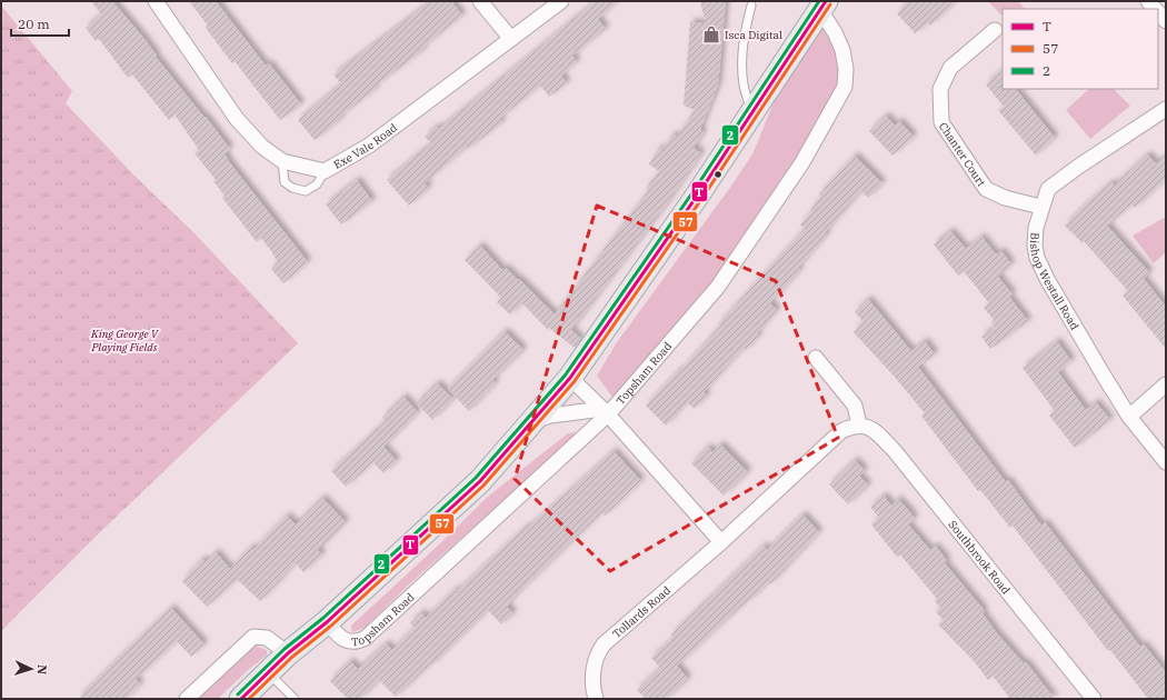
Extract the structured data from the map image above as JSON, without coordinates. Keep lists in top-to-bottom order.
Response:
{
  "streets": {
    "main road": ["Topsham Road"],
    "street": [
      "Exe Vale Road",
      "Chanter Court",
      "Bishop Westall Road",
      "Southbrook Road",
      "Tollards Road"
    ]
  },
  "crossings": [
    ["Chanter Court", "Bishop Westall Road"]
  ],
  "parks": ["King George V Playing Fields"],
  "places": {
    "shop": ["Isca Digital"]
  },
  "lines": ["transit line T", "transit line 2", "transit line 57"],
  "legend": ["T", "57", "2"],
  "scale_bar": "20 m",
  "north": "right"
}
